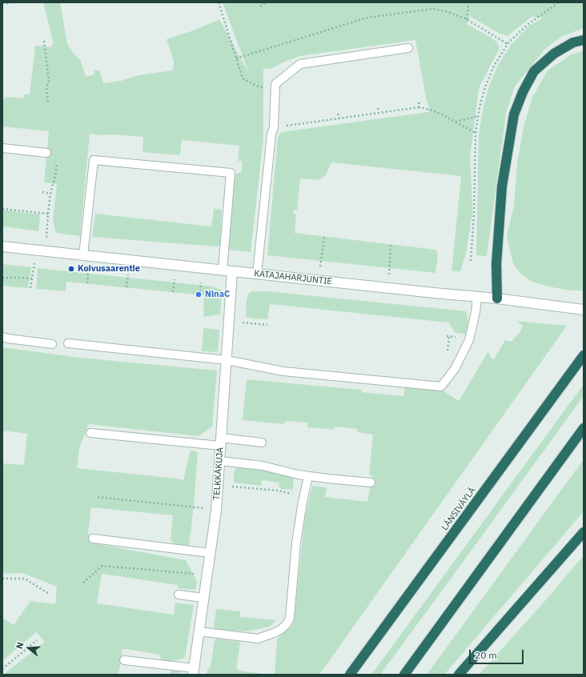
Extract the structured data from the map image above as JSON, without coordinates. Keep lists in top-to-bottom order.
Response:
{
  "streets": {
    "highway": ["LÄNSIVÄYLÄ"],
    "street": ["KATAJAHARJUNTIE", "TELKKÄKUJA"]
  },
  "crossings": [
    ["KATAJAHARJUNTIE", "TELKKÄKUJA"]
  ],
  "places": ["Koivusaarentie", "NinaC"],
  "scale_bar": "20 m",
  "north": "left"
}
